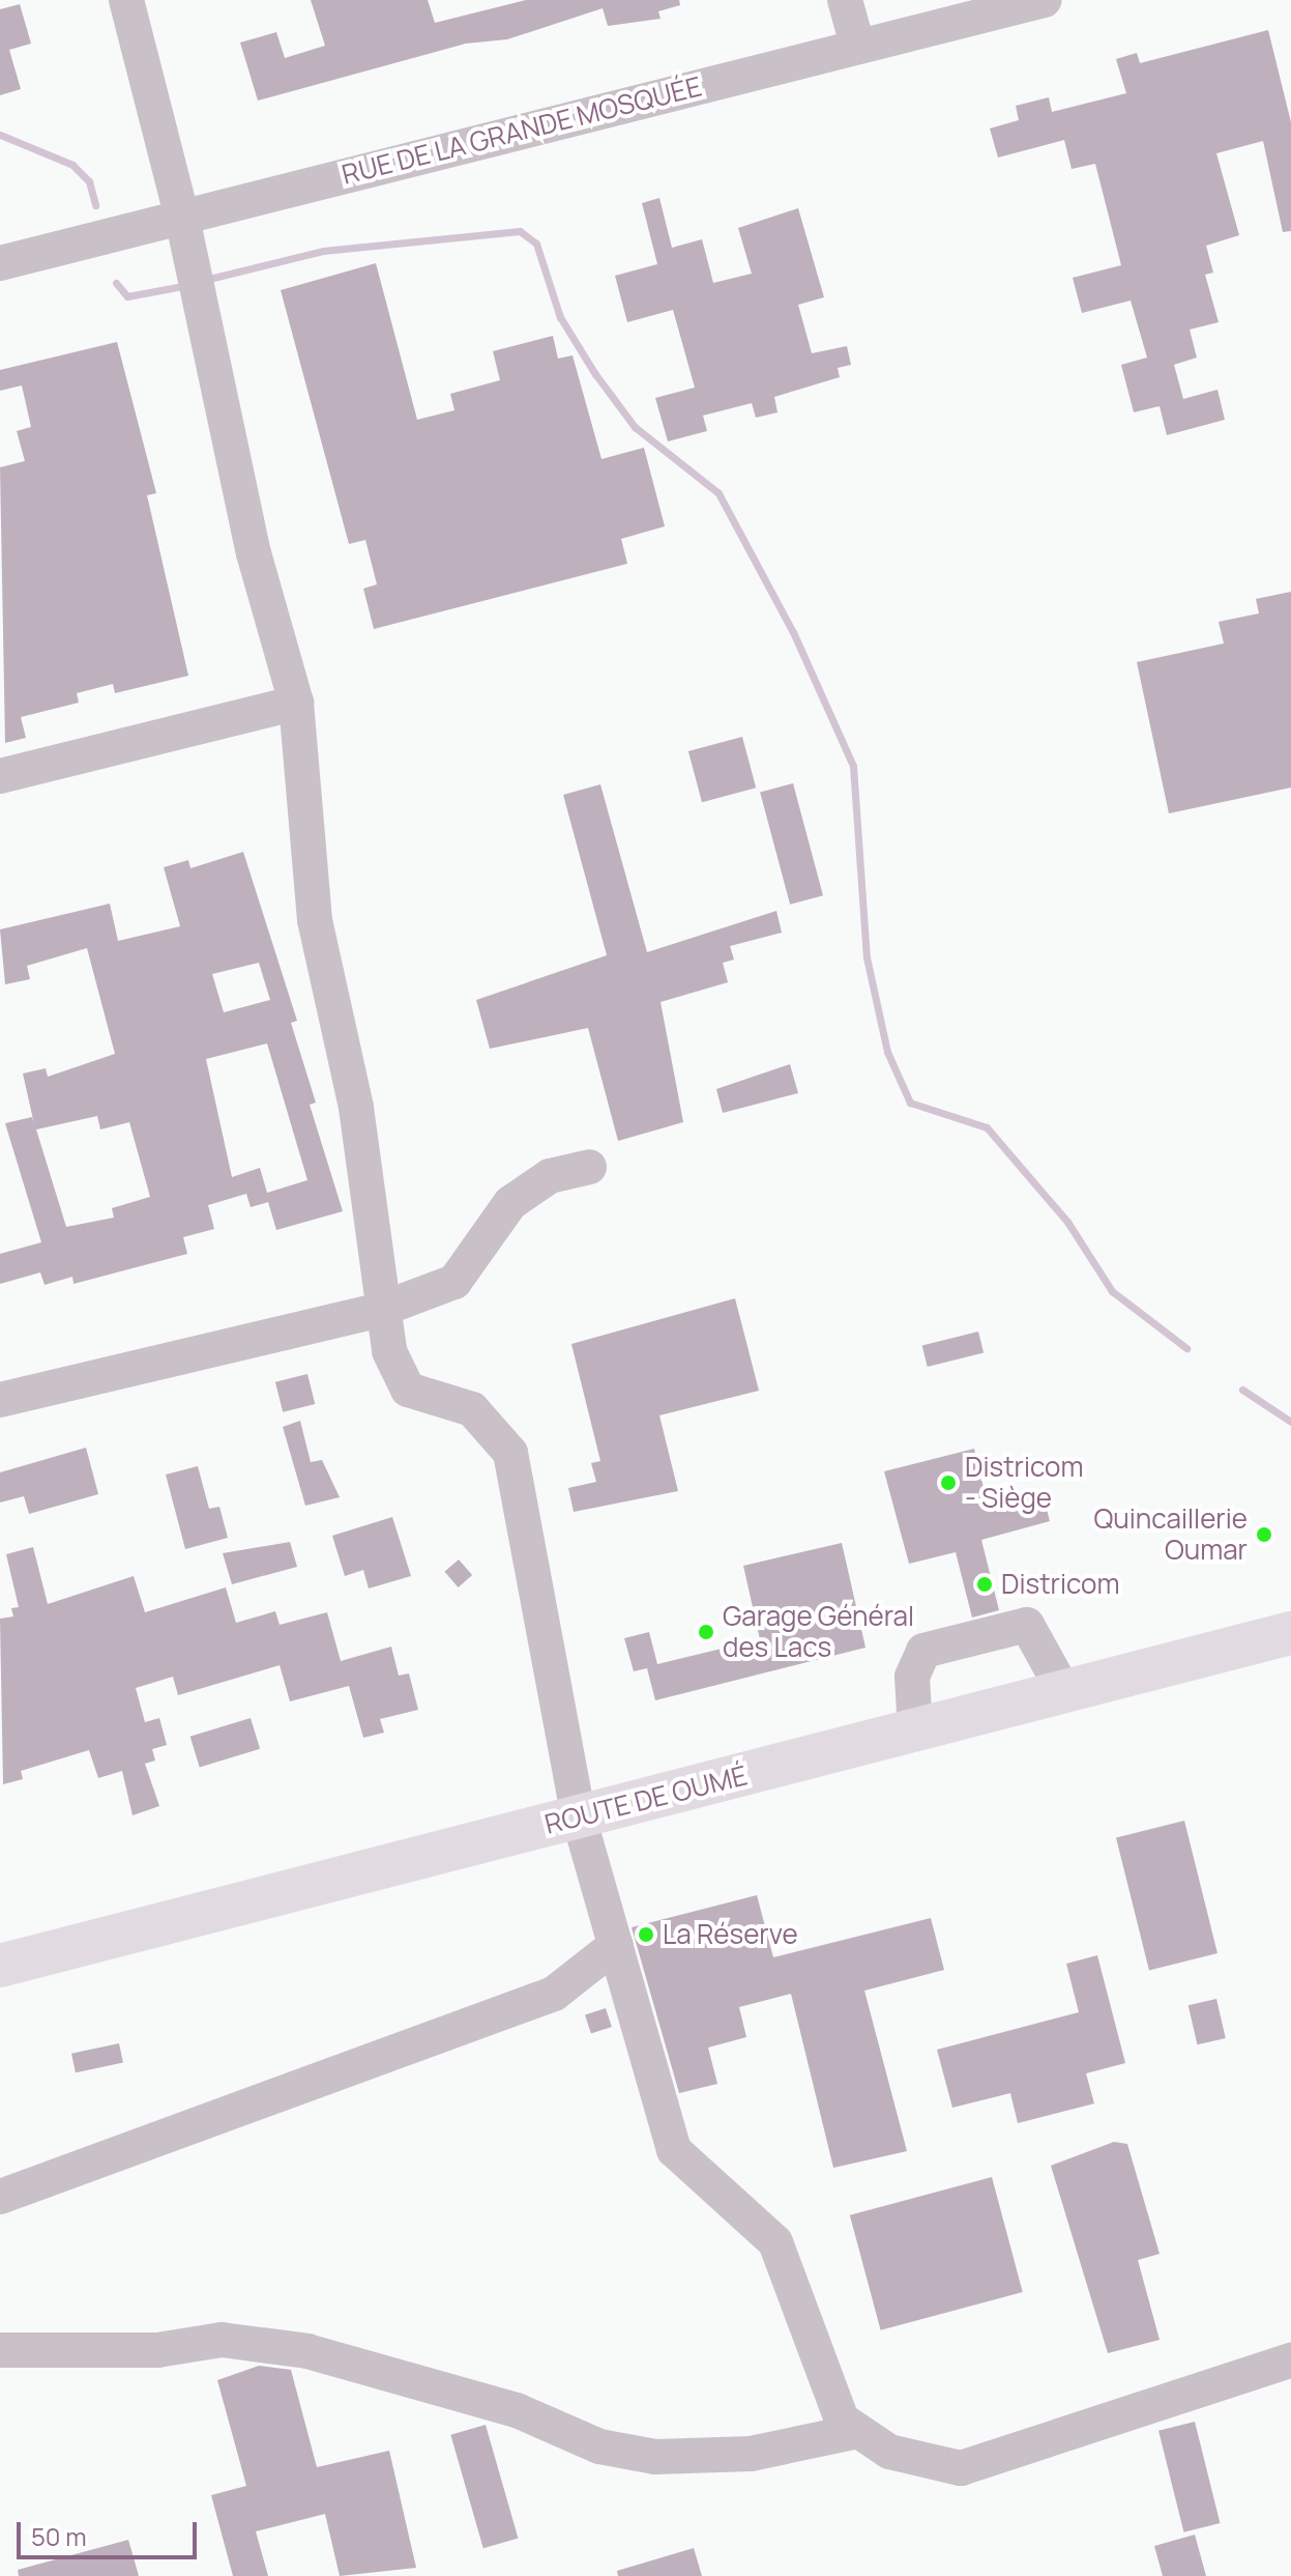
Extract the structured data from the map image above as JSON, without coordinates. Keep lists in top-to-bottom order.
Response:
{
  "streets": {
    "main road": ["ROUTE DE OUMÉ"],
    "street": ["RUE DE LA GRANDE MOSQUÉE"]
  },
  "places": [
    "Districom - Siège",
    "Quincaillerie Oumar",
    "Districom",
    "Garage Général des Lacs",
    "La Réserve"
  ],
  "scale_bar": "50 m"
}
